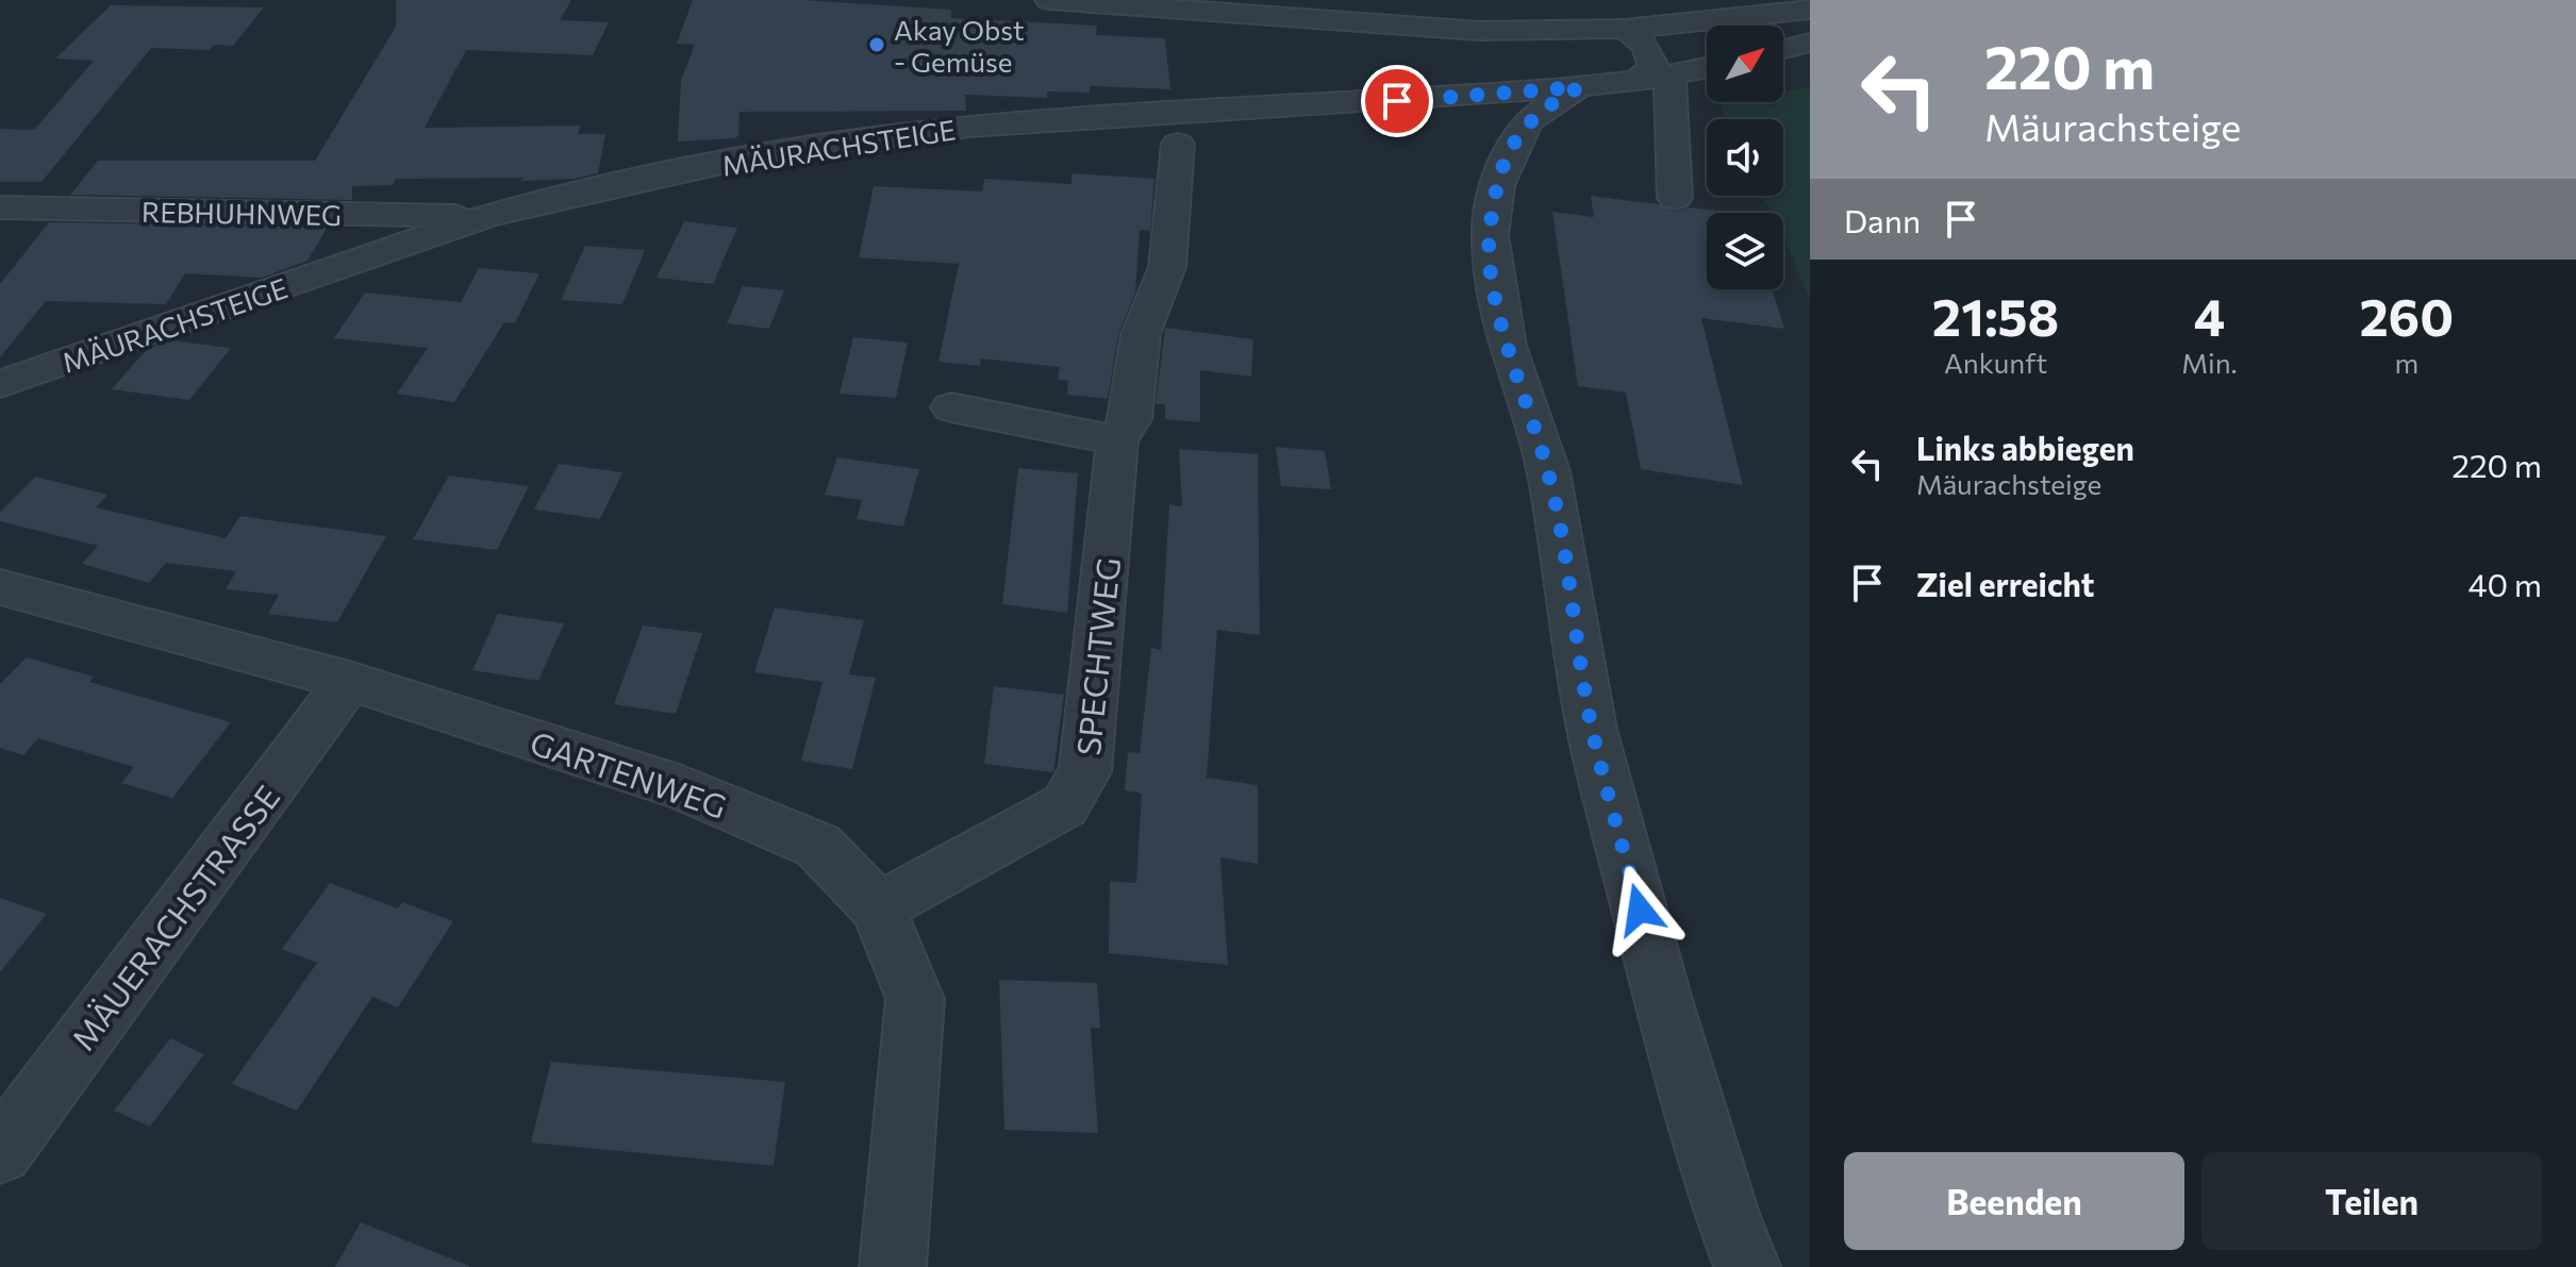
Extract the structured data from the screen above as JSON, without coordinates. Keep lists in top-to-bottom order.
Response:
{
  "streets": {
    "street": [
      "MÄURACHSTEIGE",
      "REBHUHNWEG",
      "SPECHTWEG",
      "GARTENWEG",
      "MÄUERACHSTRASSE"
    ]
  },
  "crossings": [
    ["MÄURACHSTEIGE", "REBHUHNWEG"],
    ["SPECHTWEG", "GARTENWEG"],
    ["GARTENWEG", "MÄUERACHSTRASSE"]
  ],
  "places": ["Akay Obst - Gemüse"],
  "north": "top right",
  "page": {
    "turn": ["220 m", "Mäurachsteige"],
    "then": "Dann",
    "eta": [
      "21:58",
      "Ankunft",
      "4",
      "Min.",
      "260",
      "m"
    ],
    "list": [
      {
        "name": "Links abbiegen",
        "note": "Mäurachsteige",
        "value": "220 m"
      },
      {
        "name": "Ziel erreicht",
        "value": "40 m"
      }
    ],
    "buttons": ["Beenden", "Teilen"]
  }
}
